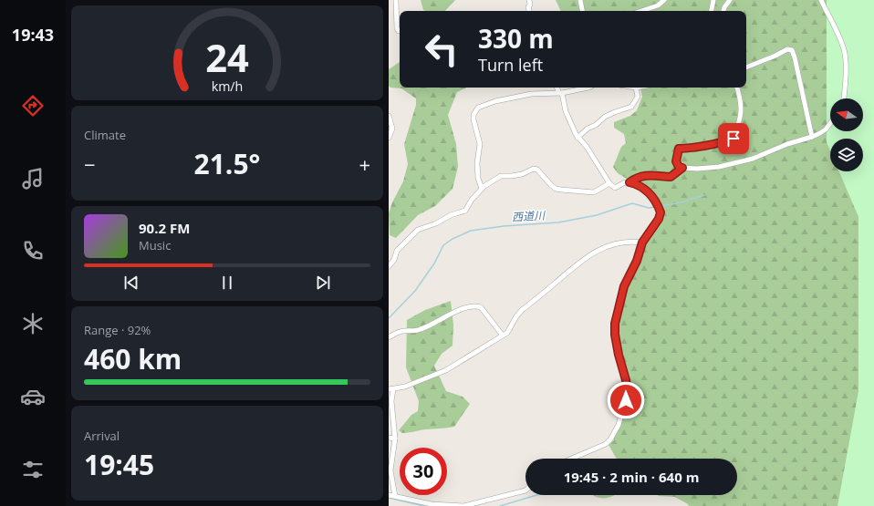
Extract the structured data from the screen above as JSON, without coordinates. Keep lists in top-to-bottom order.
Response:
{
  "water": ["西道川"],
  "north": "left",
  "page": {
    "tabs": "19:43",
    "turn": ["330 m", "Turn left"],
    "tile": [
      "Climate",
      ["Range · 92%", "460 km"],
      ["Arrival", "19:45"]
    ],
    "heat": ["−", "21.5°", "+"],
    "song": ["90.2 FM", "Music"],
    "limit": "30",
    "trip": "19:45 · 2 min · 640 m",
    "gauge": ["24", "km/h"]
  }
}
